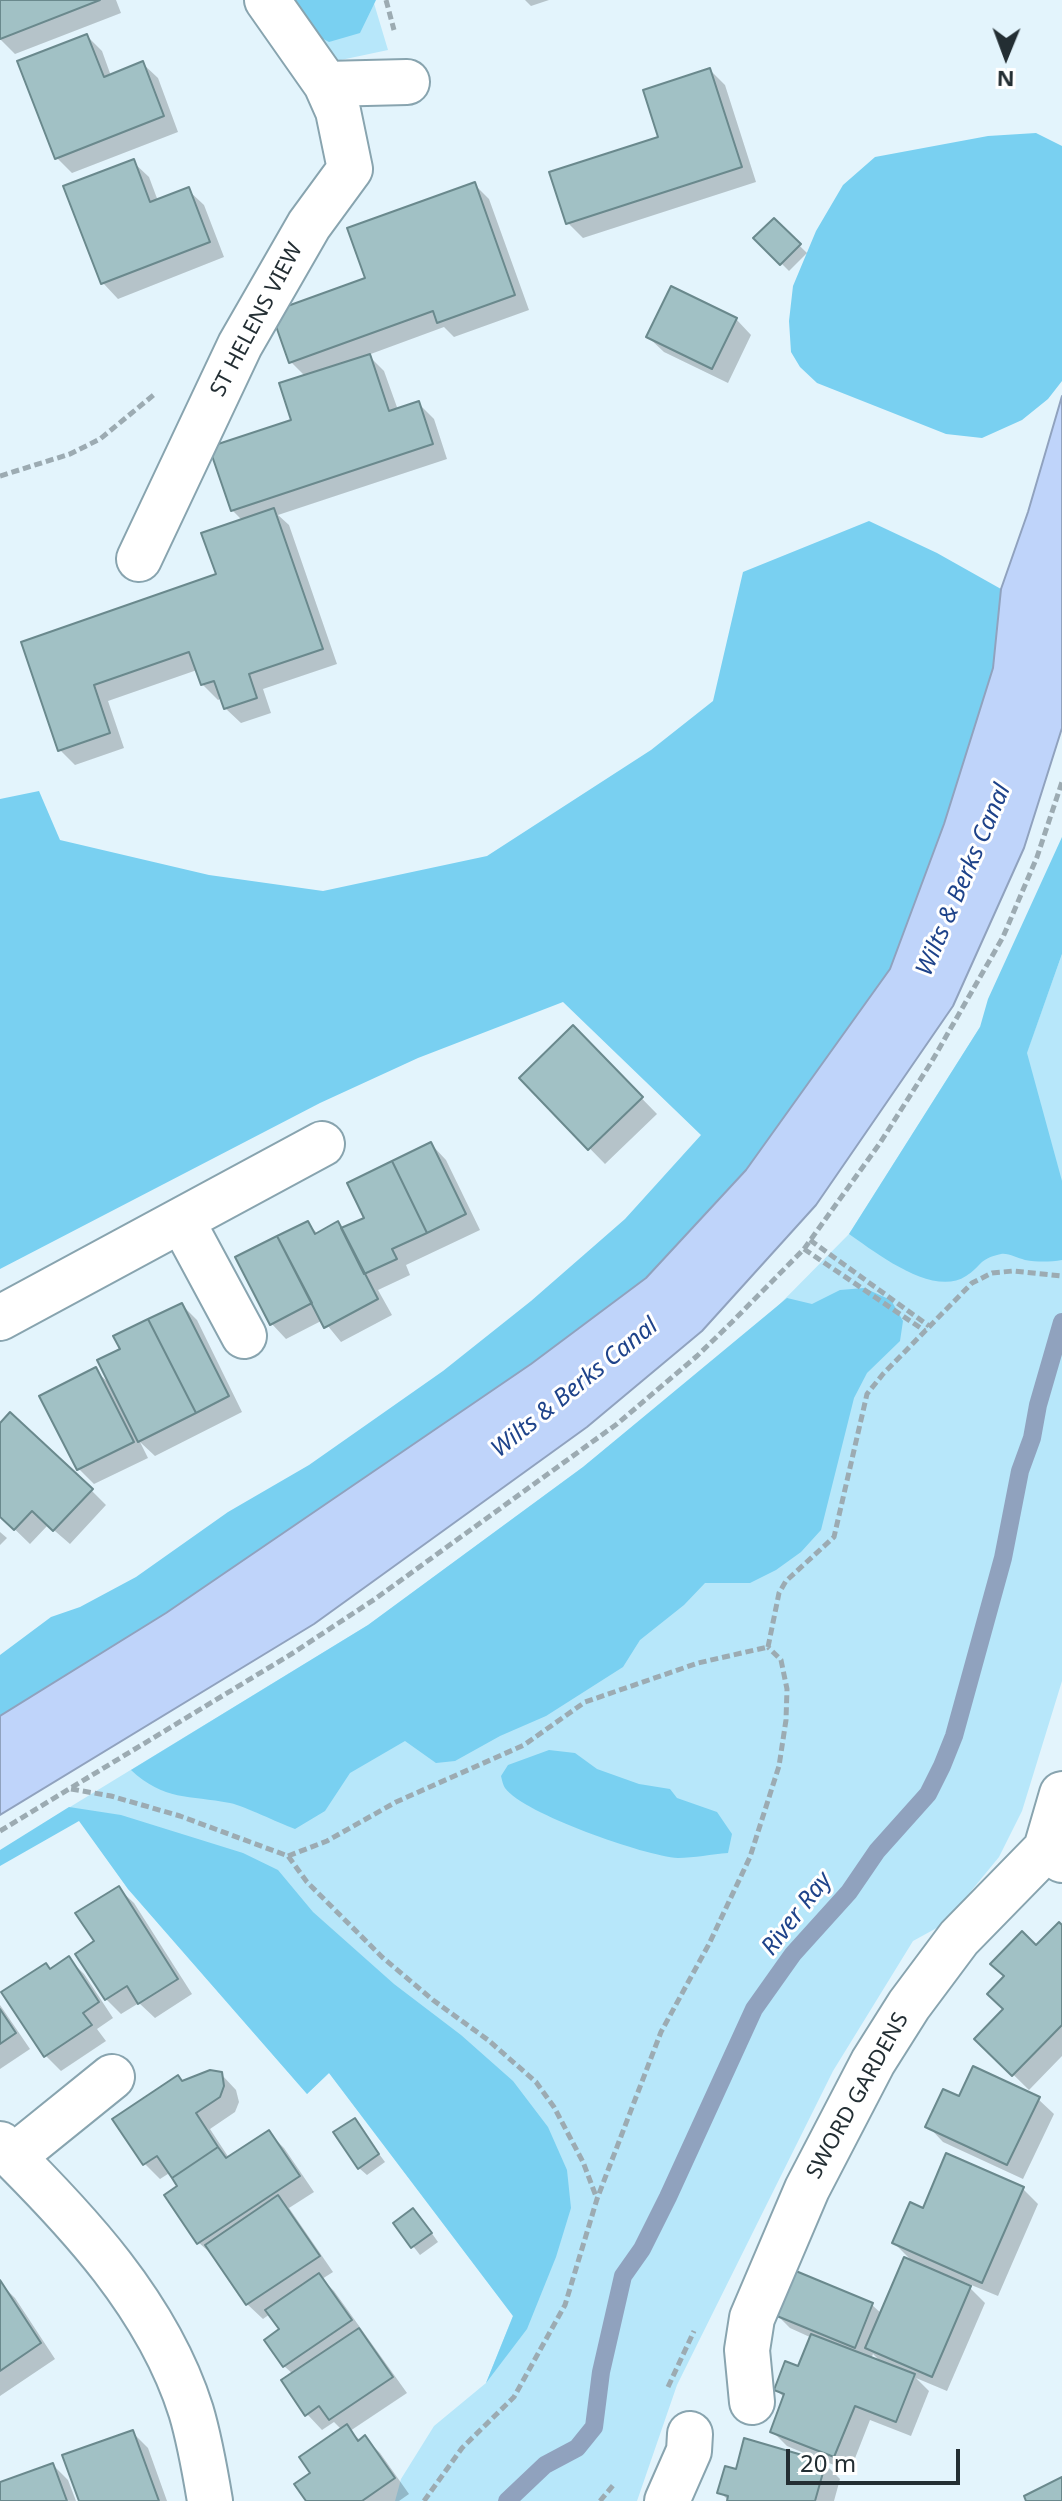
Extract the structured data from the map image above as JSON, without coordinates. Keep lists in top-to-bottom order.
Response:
{
  "streets": {
    "street": ["ST HELENS VIEW", "SWORD GARDENS"]
  },
  "water": ["Wilts & Berks Canal", "River Ray"],
  "scale_bar": "20 m",
  "north": "bottom"
}
